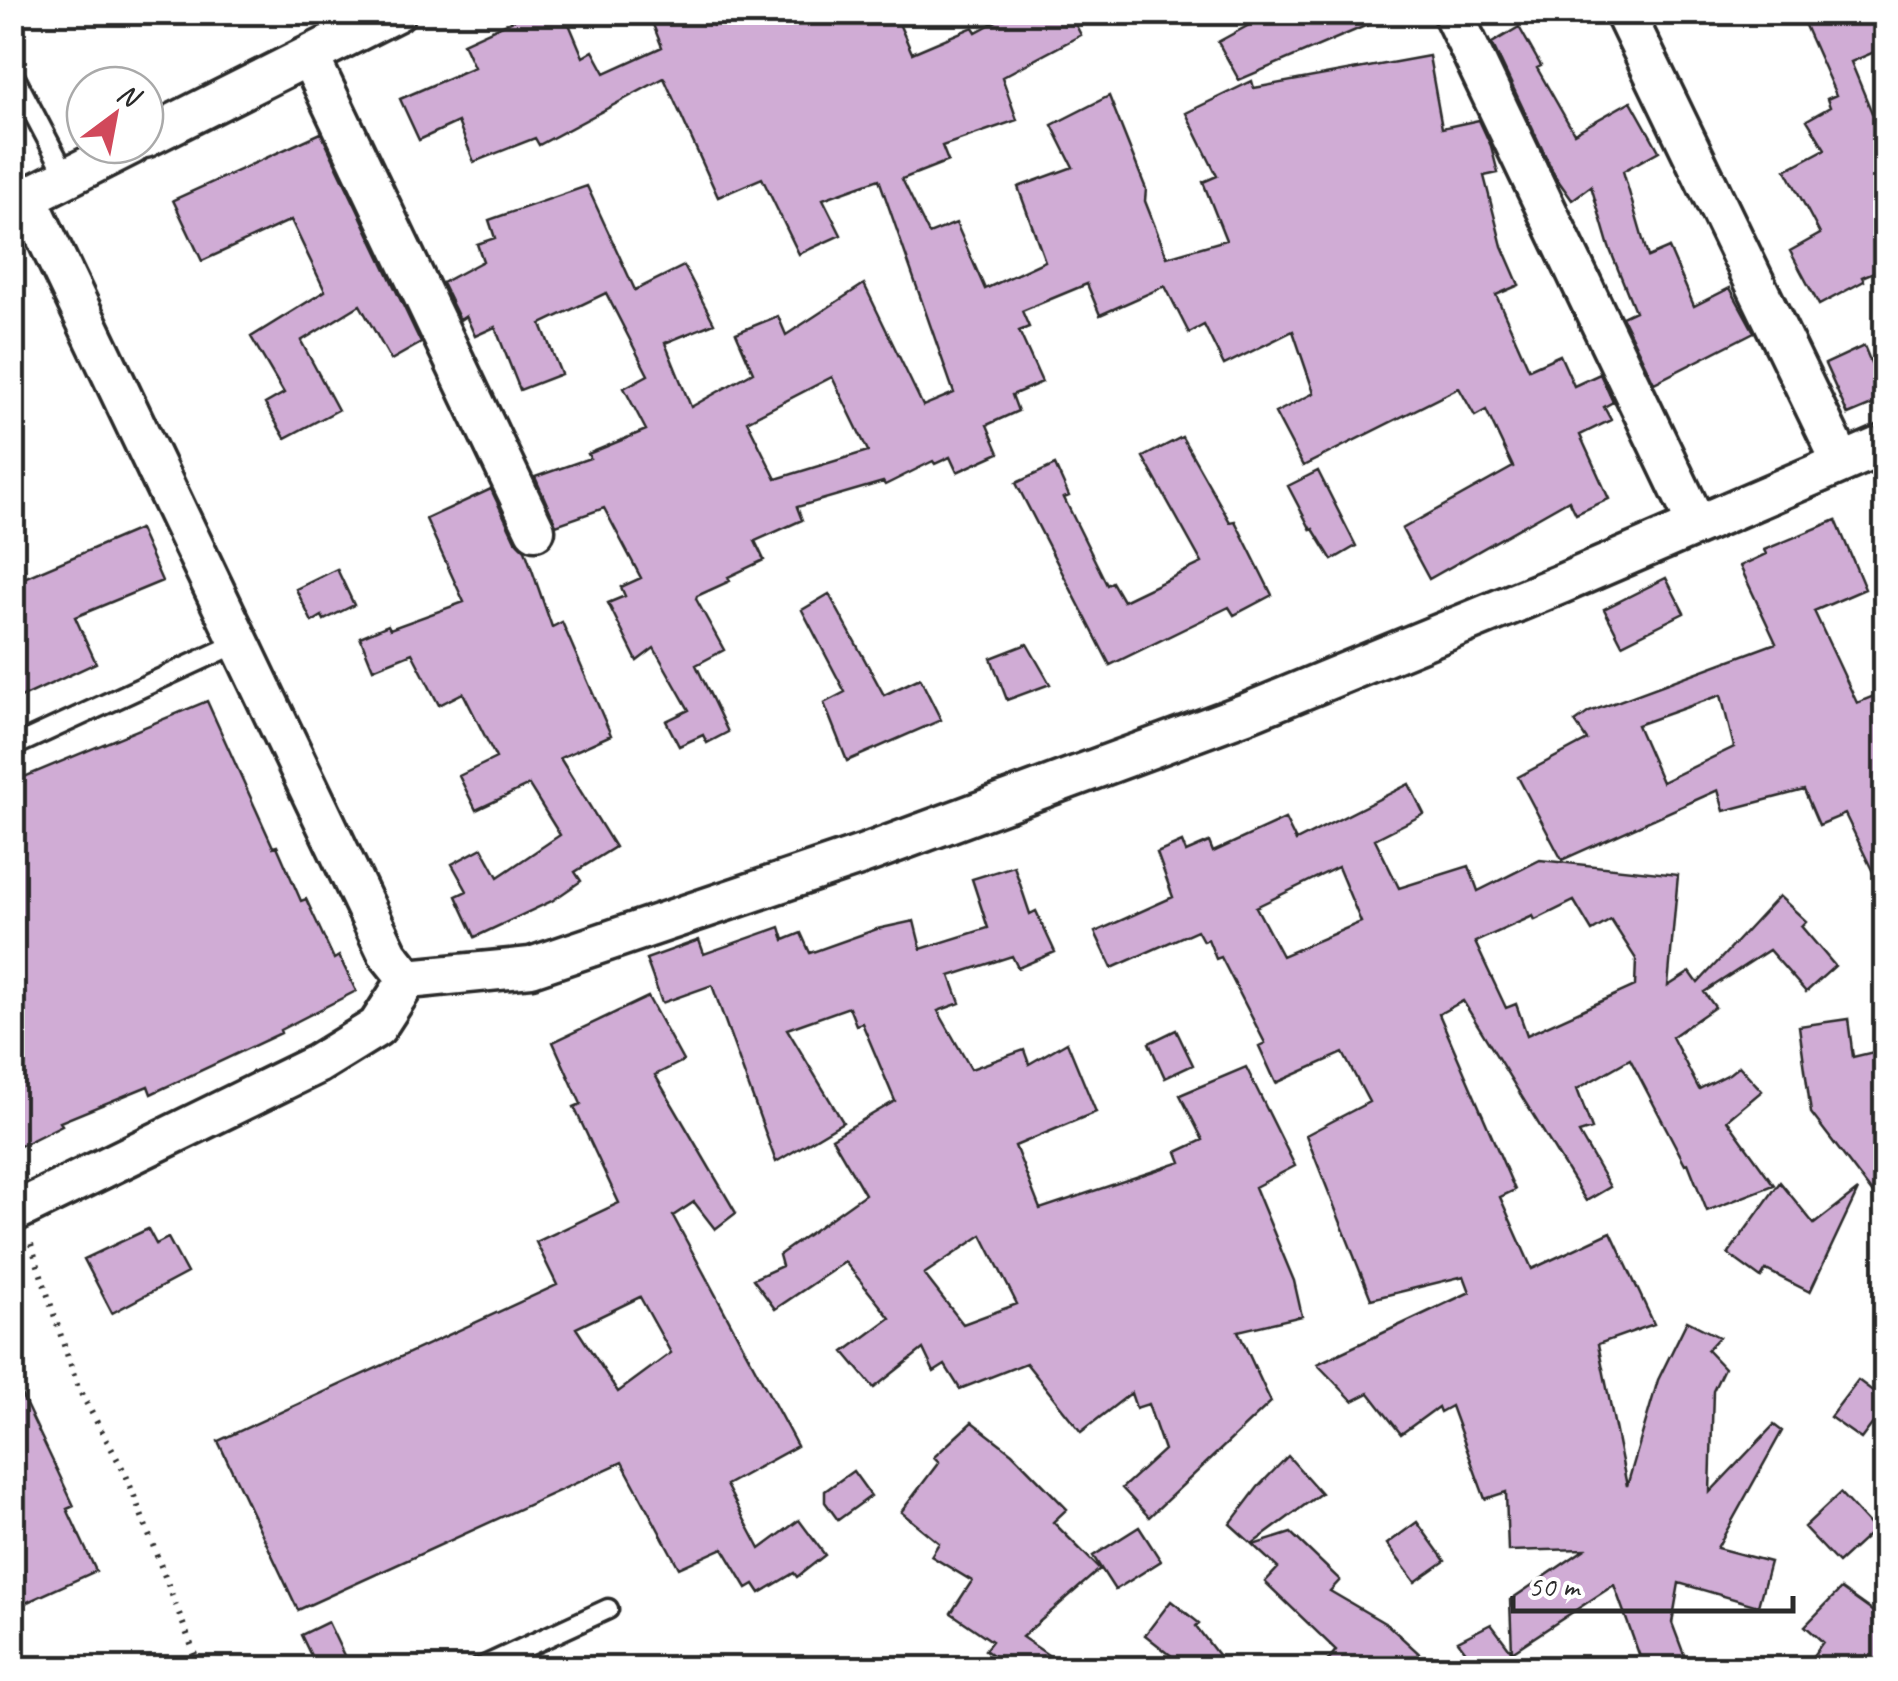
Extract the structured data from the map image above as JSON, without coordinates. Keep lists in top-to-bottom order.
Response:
{
  "scale_bar": "50 m",
  "north": "top right"
}
